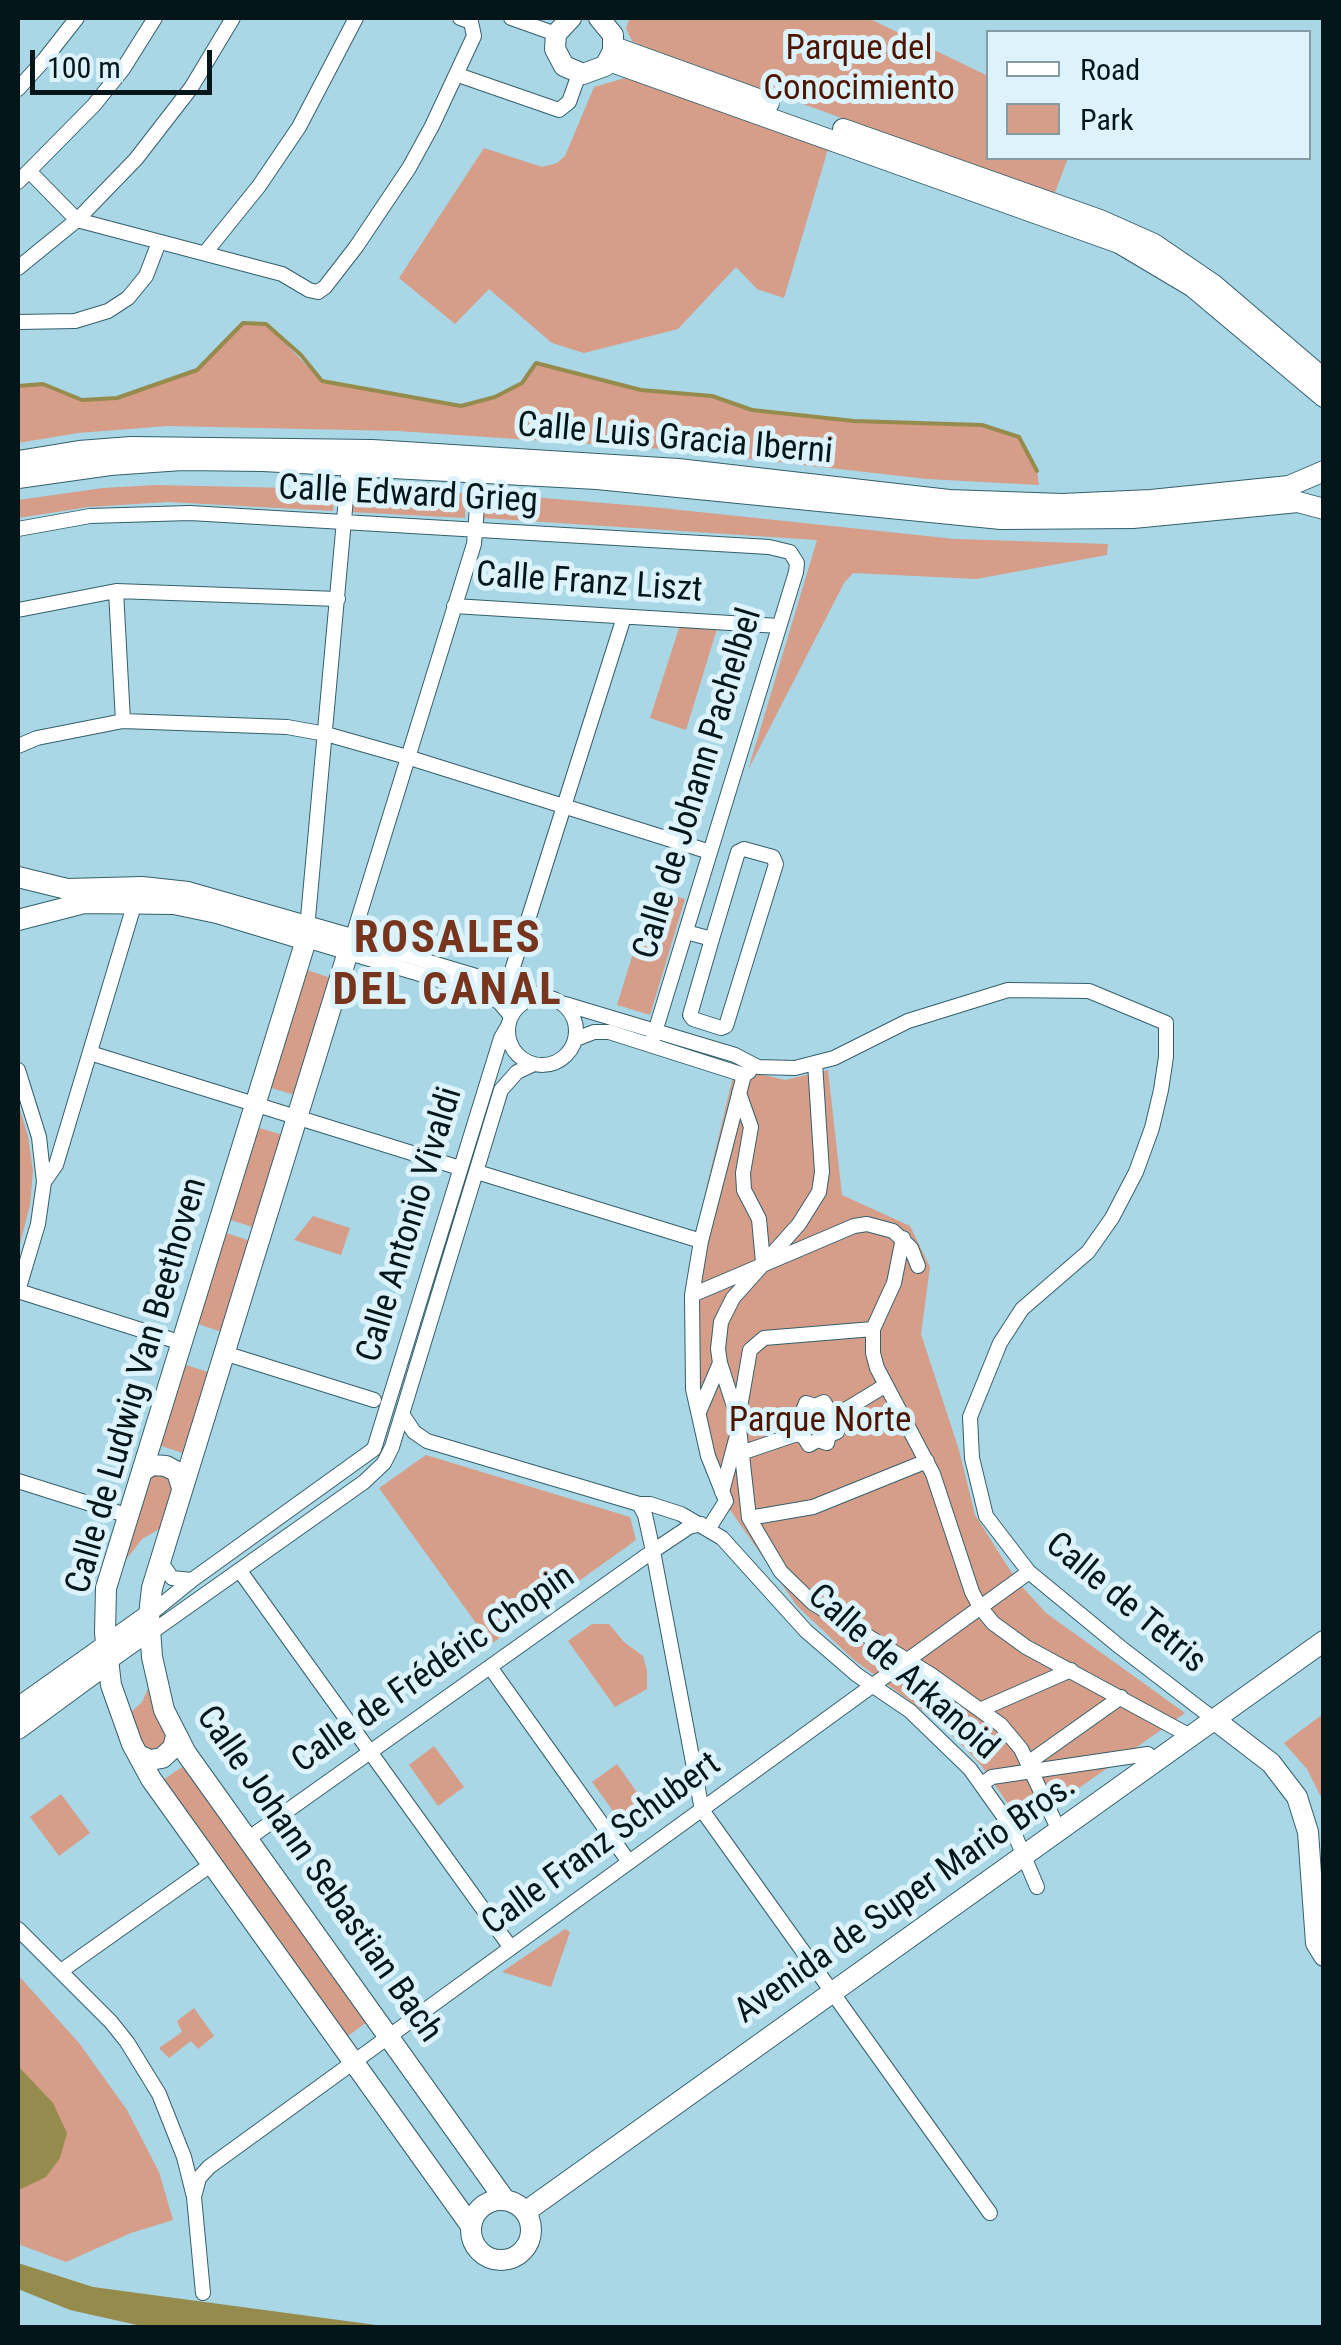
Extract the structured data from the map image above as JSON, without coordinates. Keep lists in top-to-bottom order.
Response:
{
  "streets": {
    "street": [
      "Calle Luis Gracia Iberni",
      "Calle Edward Grieg",
      "Calle Franz Liszt",
      "Calle de Johann Pachelbel",
      "Calle Antonio Vivaldi",
      "Calle de Ludwig Van Beethoven",
      "Calle de Tetris",
      "Calle de Frédéric Chopin",
      "Calle de Arkanoid",
      "Calle Franz Schubert",
      "Calle Johann Sebastian Bach",
      "Avenida de Super Mario Bros."
    ]
  },
  "crossings": [
    ["Calle Luis Gracia Iberni", "Calle de Ludwig Van Beethoven"],
    ["Calle Luis Gracia Iberni", "Calle Johann Sebastian Bach"],
    ["Calle Edward Grieg", "Calle de Johann Pachelbel"],
    ["Calle Edward Grieg", "Calle de Ludwig Van Beethoven"],
    ["Calle Edward Grieg", "Calle Johann Sebastian Bach"],
    ["Calle Franz Liszt", "Calle de Johann Pachelbel"],
    ["Calle Franz Liszt", "Calle Johann Sebastian Bach"],
    ["Calle Antonio Vivaldi", "Calle de Arkanoid"],
    ["Calle de Ludwig Van Beethoven", "Calle Franz Schubert"],
    ["Calle de Ludwig Van Beethoven", "Calle Johann Sebastian Bach"],
    ["Calle de Ludwig Van Beethoven", "Avenida de Super Mario Bros."],
    ["Calle de Tetris", "Calle Franz Schubert"],
    ["Calle de Tetris", "Avenida de Super Mario Bros."],
    ["Calle de Frédéric Chopin", "Calle Johann Sebastian Bach"],
    ["Calle de Arkanoid", "Calle Franz Schubert"],
    ["Calle de Arkanoid", "Avenida de Super Mario Bros."],
    ["Calle Franz Schubert", "Calle Johann Sebastian Bach"],
    ["Calle Johann Sebastian Bach", "Avenida de Super Mario Bros."]
  ],
  "districts": ["ROSALES DEL CANAL"],
  "parks": ["Parque del Conocimiento", "Parque Norte"],
  "legend": ["Road", "Park"],
  "scale_bar": "100 m"
}
